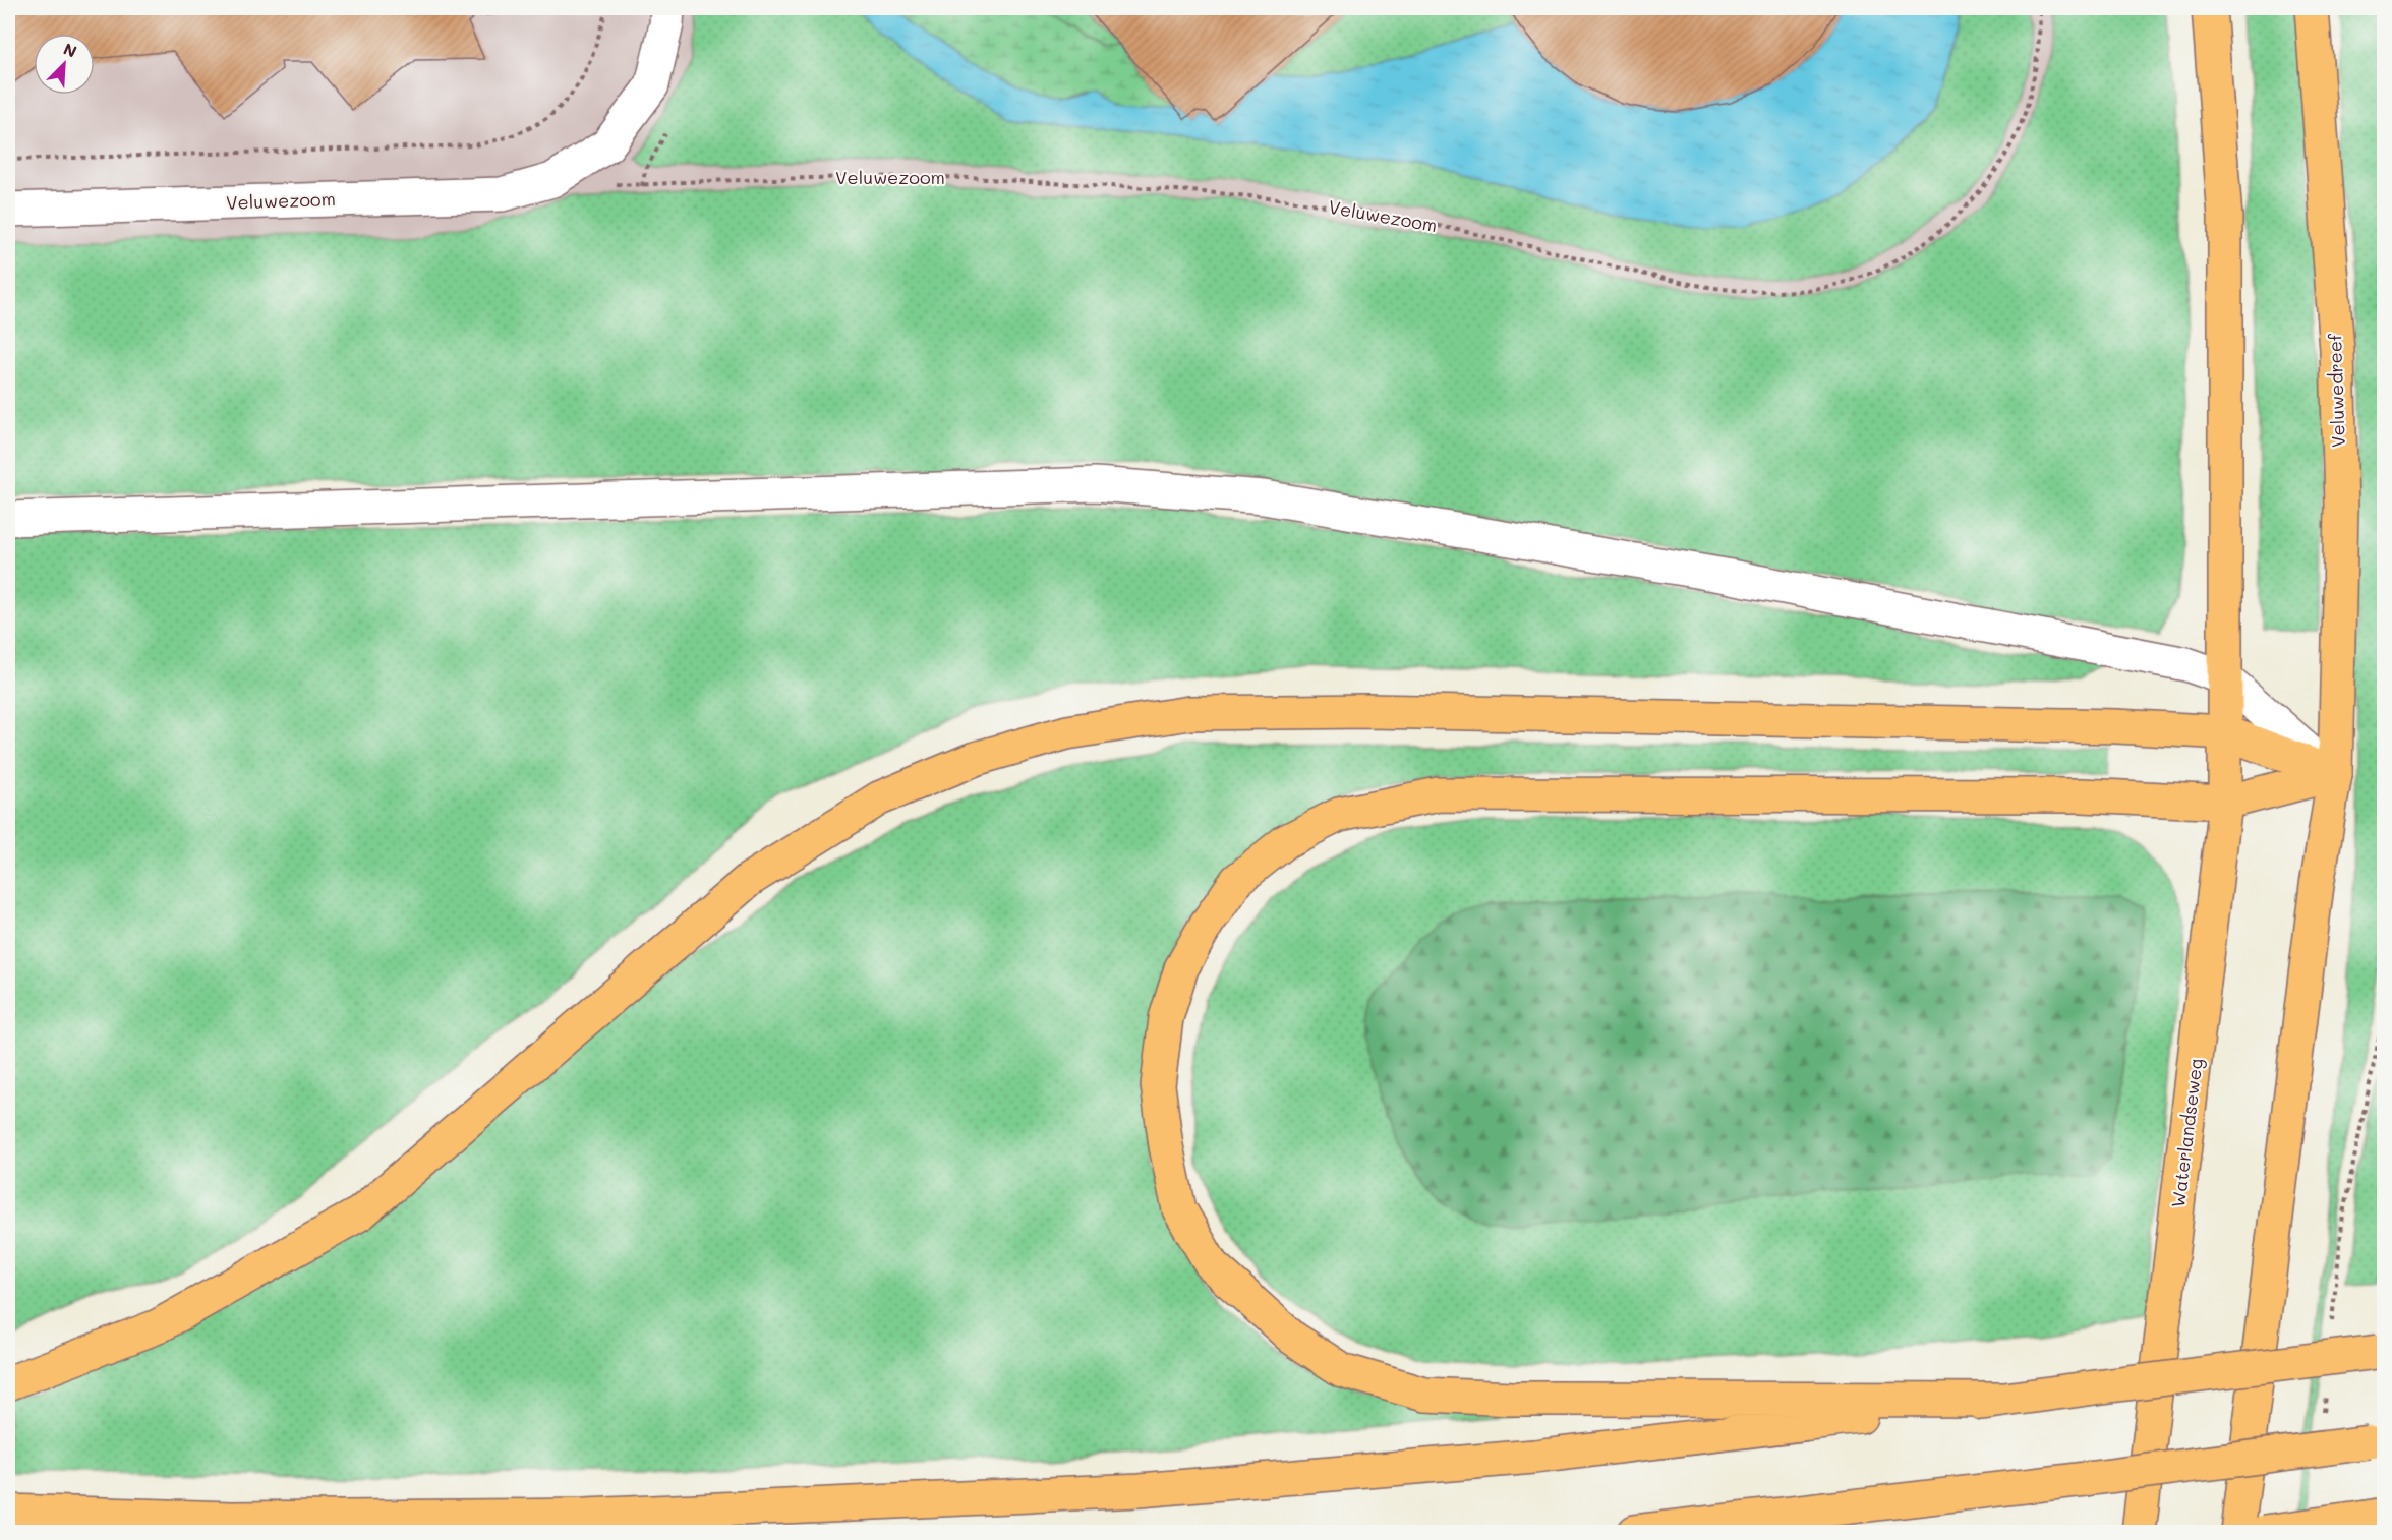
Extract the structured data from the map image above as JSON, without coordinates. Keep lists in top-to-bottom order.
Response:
{
  "streets": {
    "main road": ["Veluwedreef", "Waterlandseweg"],
    "street": ["Veluwezoom"]
  },
  "north": "top right"
}
